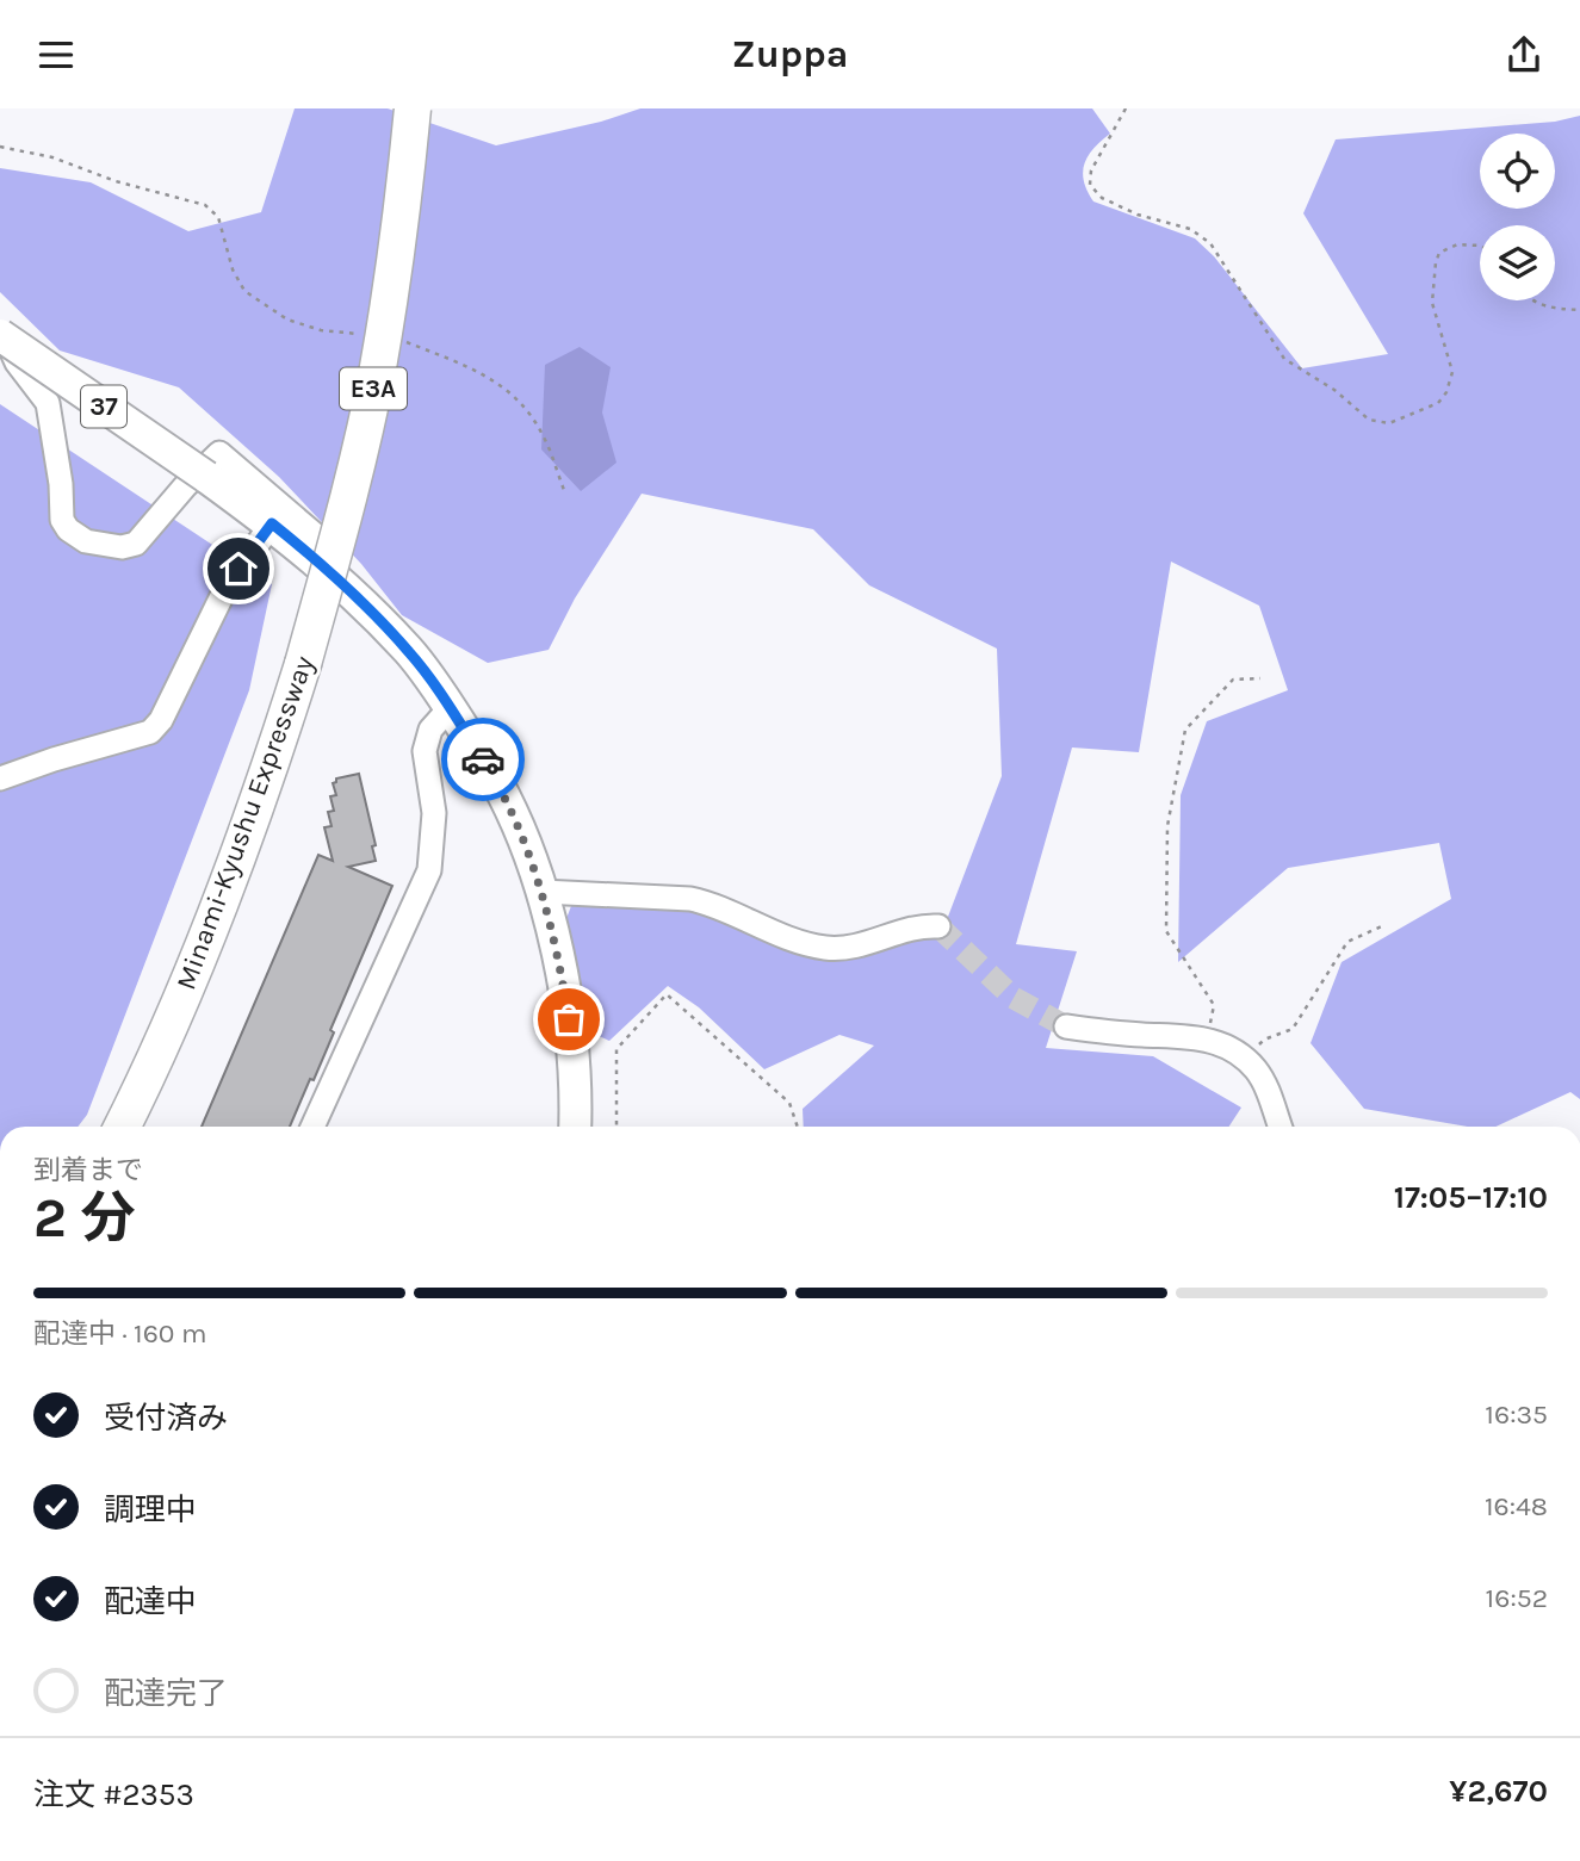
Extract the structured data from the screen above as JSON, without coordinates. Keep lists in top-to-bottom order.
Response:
{
  "streets": {
    "highway": ["E3A", "Minami-Kyushu Expressway"],
    "main road": ["37"]
  },
  "page": {
    "header": "Zuppa",
    "heading": ["2 分", "到着まで", "17:05–17:10"],
    "panel": ["注文 #2353", "¥2,670"],
    "bar": "配達中 · 160 m",
    "list": [
      ["受付済み", "16:35"],
      ["調理中", "16:48"],
      ["配達中", "16:52"],
      "配達完了"
    ]
  }
}
